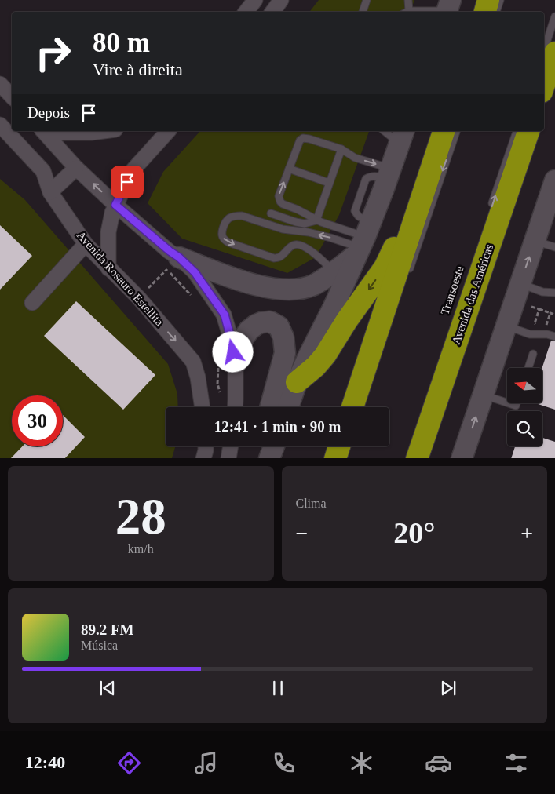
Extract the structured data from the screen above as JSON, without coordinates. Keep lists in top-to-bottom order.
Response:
{
  "streets": {
    "highway": ["Avenida das Américas"],
    "street": ["Avenida Rosauro Estellita"]
  },
  "north": "left",
  "page": {
    "turn": ["80 m", "Vire à direita"],
    "then": "Depois",
    "limit": "30",
    "trip": "12:41 · 1 min · 90 m",
    "tile": [
      ["28", "km/h"],
      "Clima"
    ],
    "heat": ["−", "20°", "+"],
    "song": ["89.2 FM", "Música"],
    "tabs": "12:40"
  }
}
